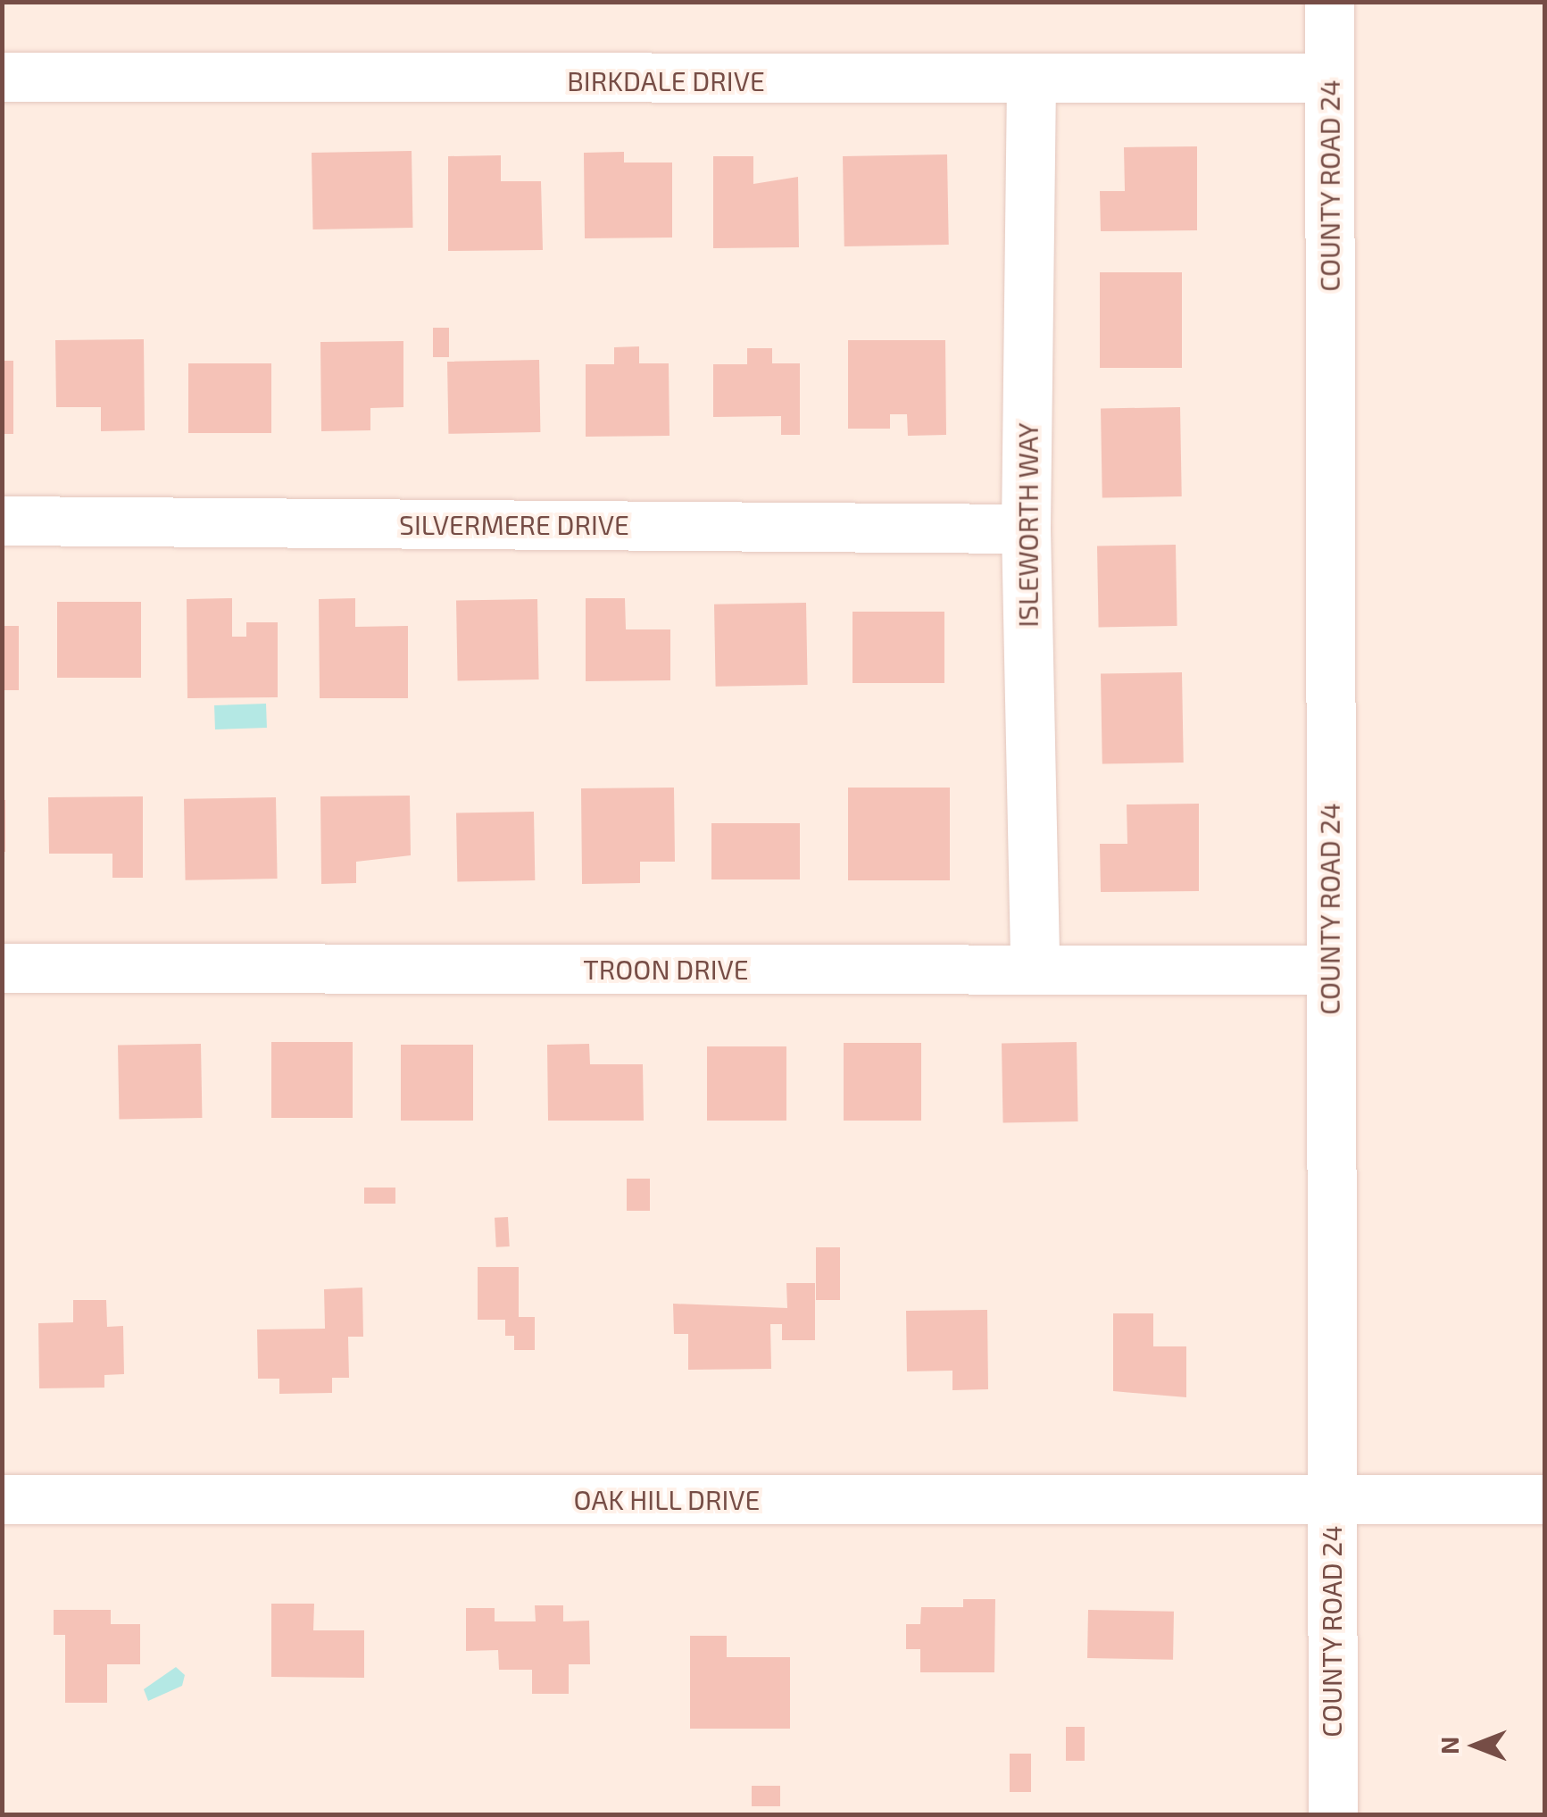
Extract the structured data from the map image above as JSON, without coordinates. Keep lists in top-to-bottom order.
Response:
{
  "streets": {
    "street": [
      "BIRKDALE DRIVE",
      "COUNTY ROAD 24",
      "SILVERMERE DRIVE",
      "ISLEWORTH WAY",
      "TROON DRIVE",
      "OAK HILL DRIVE"
    ]
  },
  "crossings": [
    ["BIRKDALE DRIVE", "COUNTY ROAD 24"],
    ["BIRKDALE DRIVE", "ISLEWORTH WAY"],
    ["COUNTY ROAD 24", "TROON DRIVE"],
    ["COUNTY ROAD 24", "OAK HILL DRIVE"],
    ["SILVERMERE DRIVE", "ISLEWORTH WAY"],
    ["ISLEWORTH WAY", "TROON DRIVE"]
  ],
  "north": "left"
}
